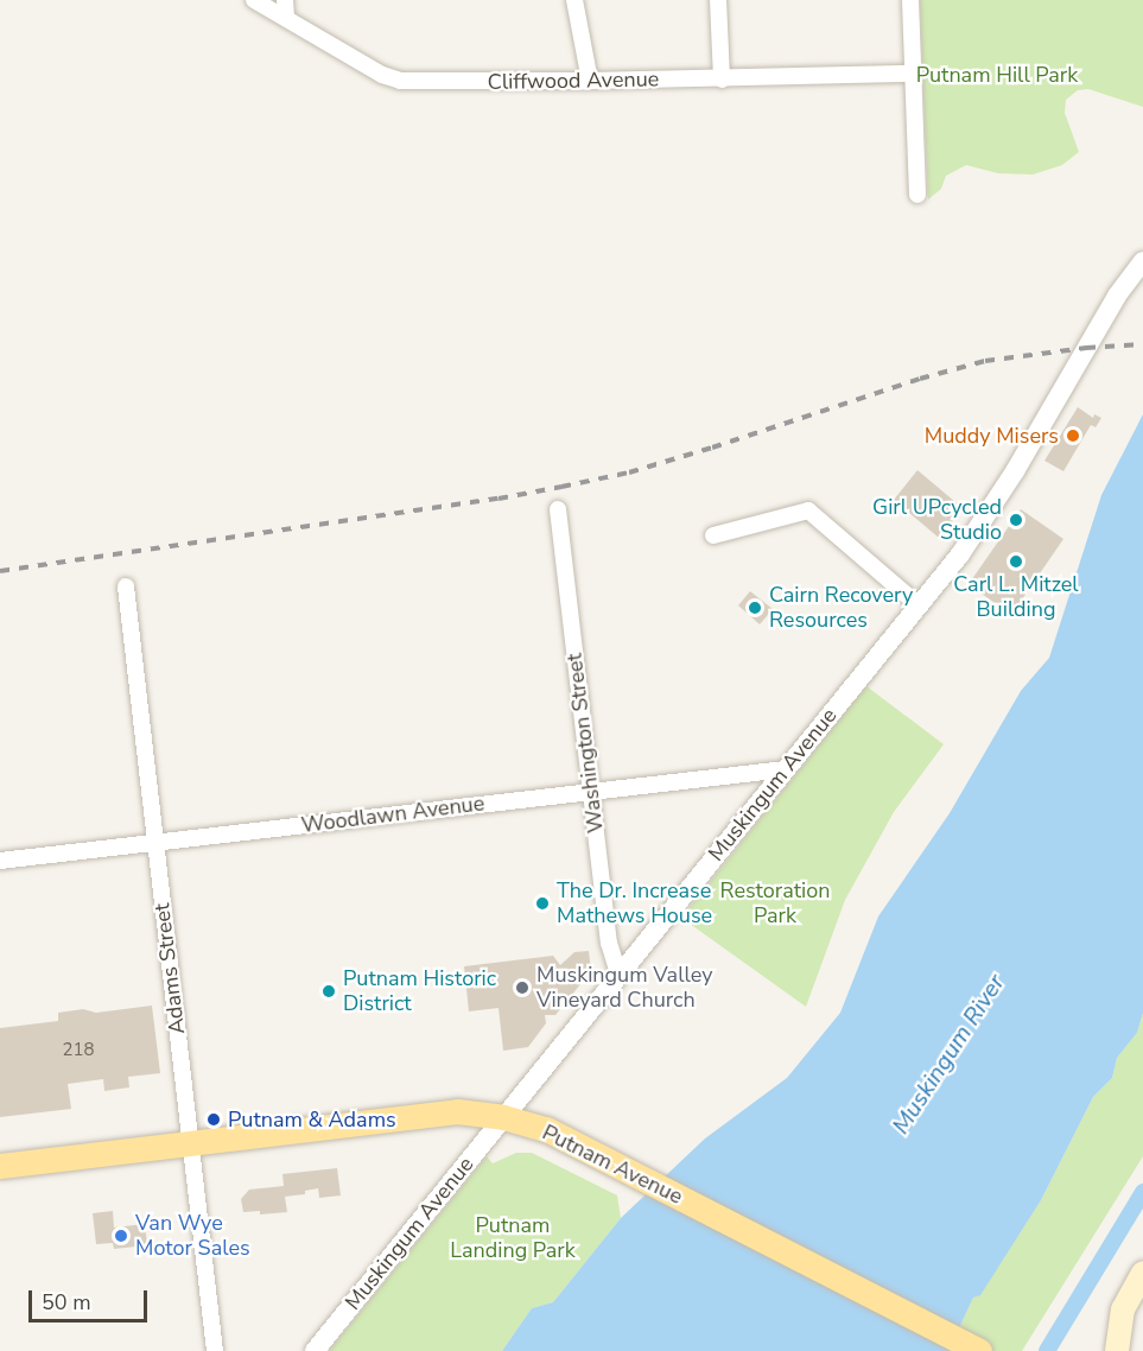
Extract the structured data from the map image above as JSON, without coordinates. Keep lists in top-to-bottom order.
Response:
{
  "streets": {
    "main road": ["Putnam Avenue"],
    "street": [
      "Cliffwood Avenue",
      "Washington Street",
      "Muskingum Avenue",
      "Woodlawn Avenue",
      "Adams Street"
    ]
  },
  "crossings": [
    ["Washington Street", "Muskingum Avenue"],
    ["Washington Street", "Woodlawn Avenue"],
    ["Muskingum Avenue", "Woodlawn Avenue"],
    ["Muskingum Avenue", "Putnam Avenue"],
    ["Woodlawn Avenue", "Adams Street"],
    ["Adams Street", "Putnam Avenue"]
  ],
  "water": ["Muskingum River"],
  "parks": ["Putnam Hill Park", "Restoration Park", "Putnam Landing Park"],
  "places": [
    "Muddy Misers",
    "Girl UPcycled Studio",
    "Carl L. Mitzel Building",
    "Cairn Recovery Resources",
    "The Dr. Increase Mathews House",
    "Muskingum Valley Vineyard Church",
    "Putnam Historic District",
    "Putnam & Adams",
    "Van Wye Motor Sales"
  ],
  "house_numbers": ["218"],
  "scale_bar": "50 m"
}
